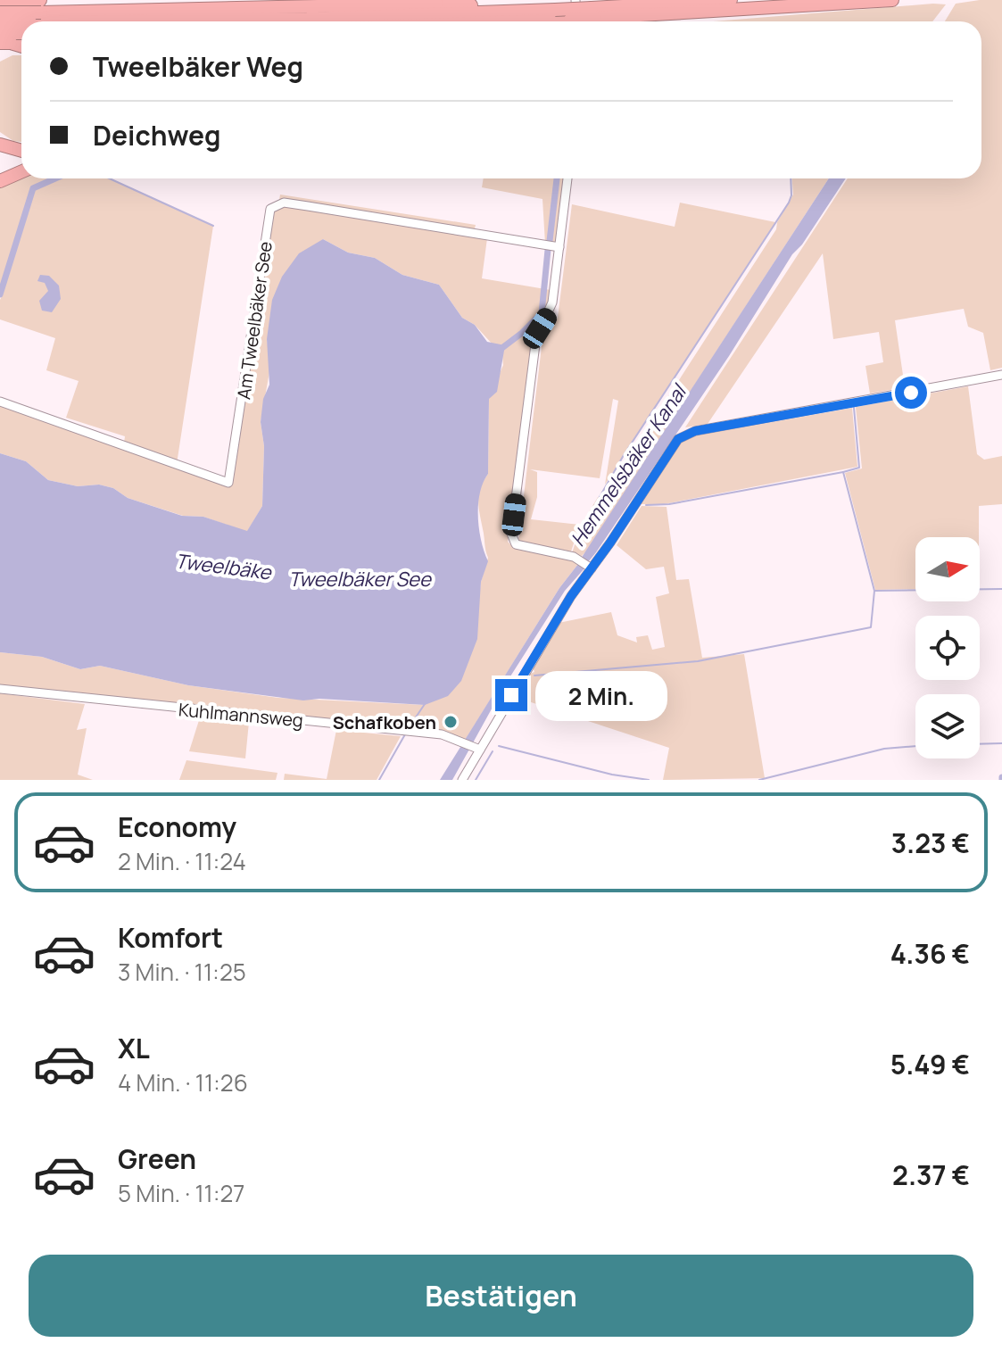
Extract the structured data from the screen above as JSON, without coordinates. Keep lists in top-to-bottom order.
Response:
{
  "streets": {
    "street": ["Am Tweelbäker See", "Kuhlmannsweg"]
  },
  "water": ["Hemmelsbäker Kanal", "Tweelbäke", "Tweelbäker See"],
  "places": ["Schafkoben"],
  "north": "right",
  "page": {
    "banner": ["Tweelbäker Weg", "Deichweg"],
    "bubble": "2 Min.",
    "list": [
      {
        "name": "Economy",
        "note": "2 Min. · 11:24",
        "value": "3.23 €"
      },
      {
        "name": "Komfort",
        "note": "3 Min. · 11:25",
        "value": "4.36 €"
      },
      {
        "name": "XL",
        "note": "4 Min. · 11:26",
        "value": "5.49 €"
      },
      {
        "name": "Green",
        "note": "5 Min. · 11:27",
        "value": "2.37 €"
      }
    ],
    "buttons": "Bestätigen"
  }
}
